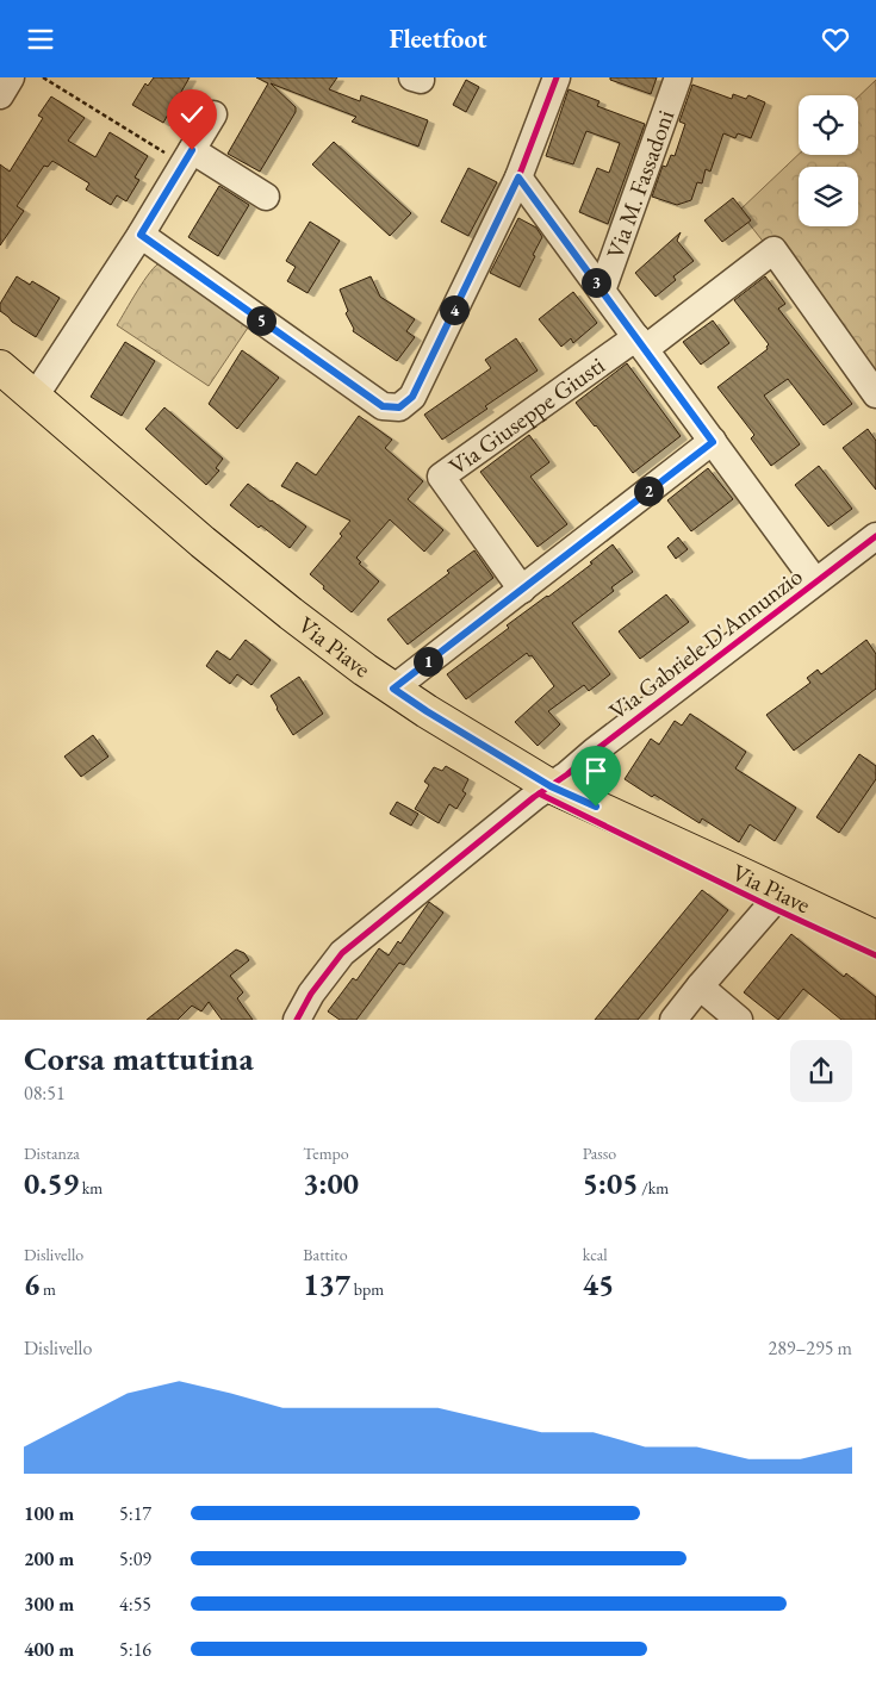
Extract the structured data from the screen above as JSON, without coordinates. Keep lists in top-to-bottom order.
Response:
{
  "streets": {
    "main road": ["Via Piave"],
    "street": ["Via M. Fassadoni", "Via Giuseppe Giusti", "Via Gabriele D'Annunzio"]
  },
  "crossings": [
    ["Via Gabriele D'Annunzio", "Via Piave"]
  ],
  "page": {
    "header": "Fleetfoot",
    "pins": [
      "3",
      "4",
      "5",
      "2",
      "1"
    ],
    "heading": ["Corsa mattutina", "08:51"],
    "stats": [
      ["Distanza", "0.59 km"],
      ["Tempo", "3:00"],
      ["Passo", "5:05 /km"],
      ["Dislivello", "6 m"],
      ["Battito", "137 bpm"],
      ["kcal", "45"]
    ],
    "chart": ["Dislivello", "289–295 m"],
    "list": [
      {
        "name": "100 m",
        "note": "5:17"
      },
      {
        "name": "200 m",
        "note": "5:09"
      },
      {
        "name": "300 m",
        "note": "4:55"
      },
      {
        "name": "400 m",
        "note": "5:16"
      }
    ]
  }
}
